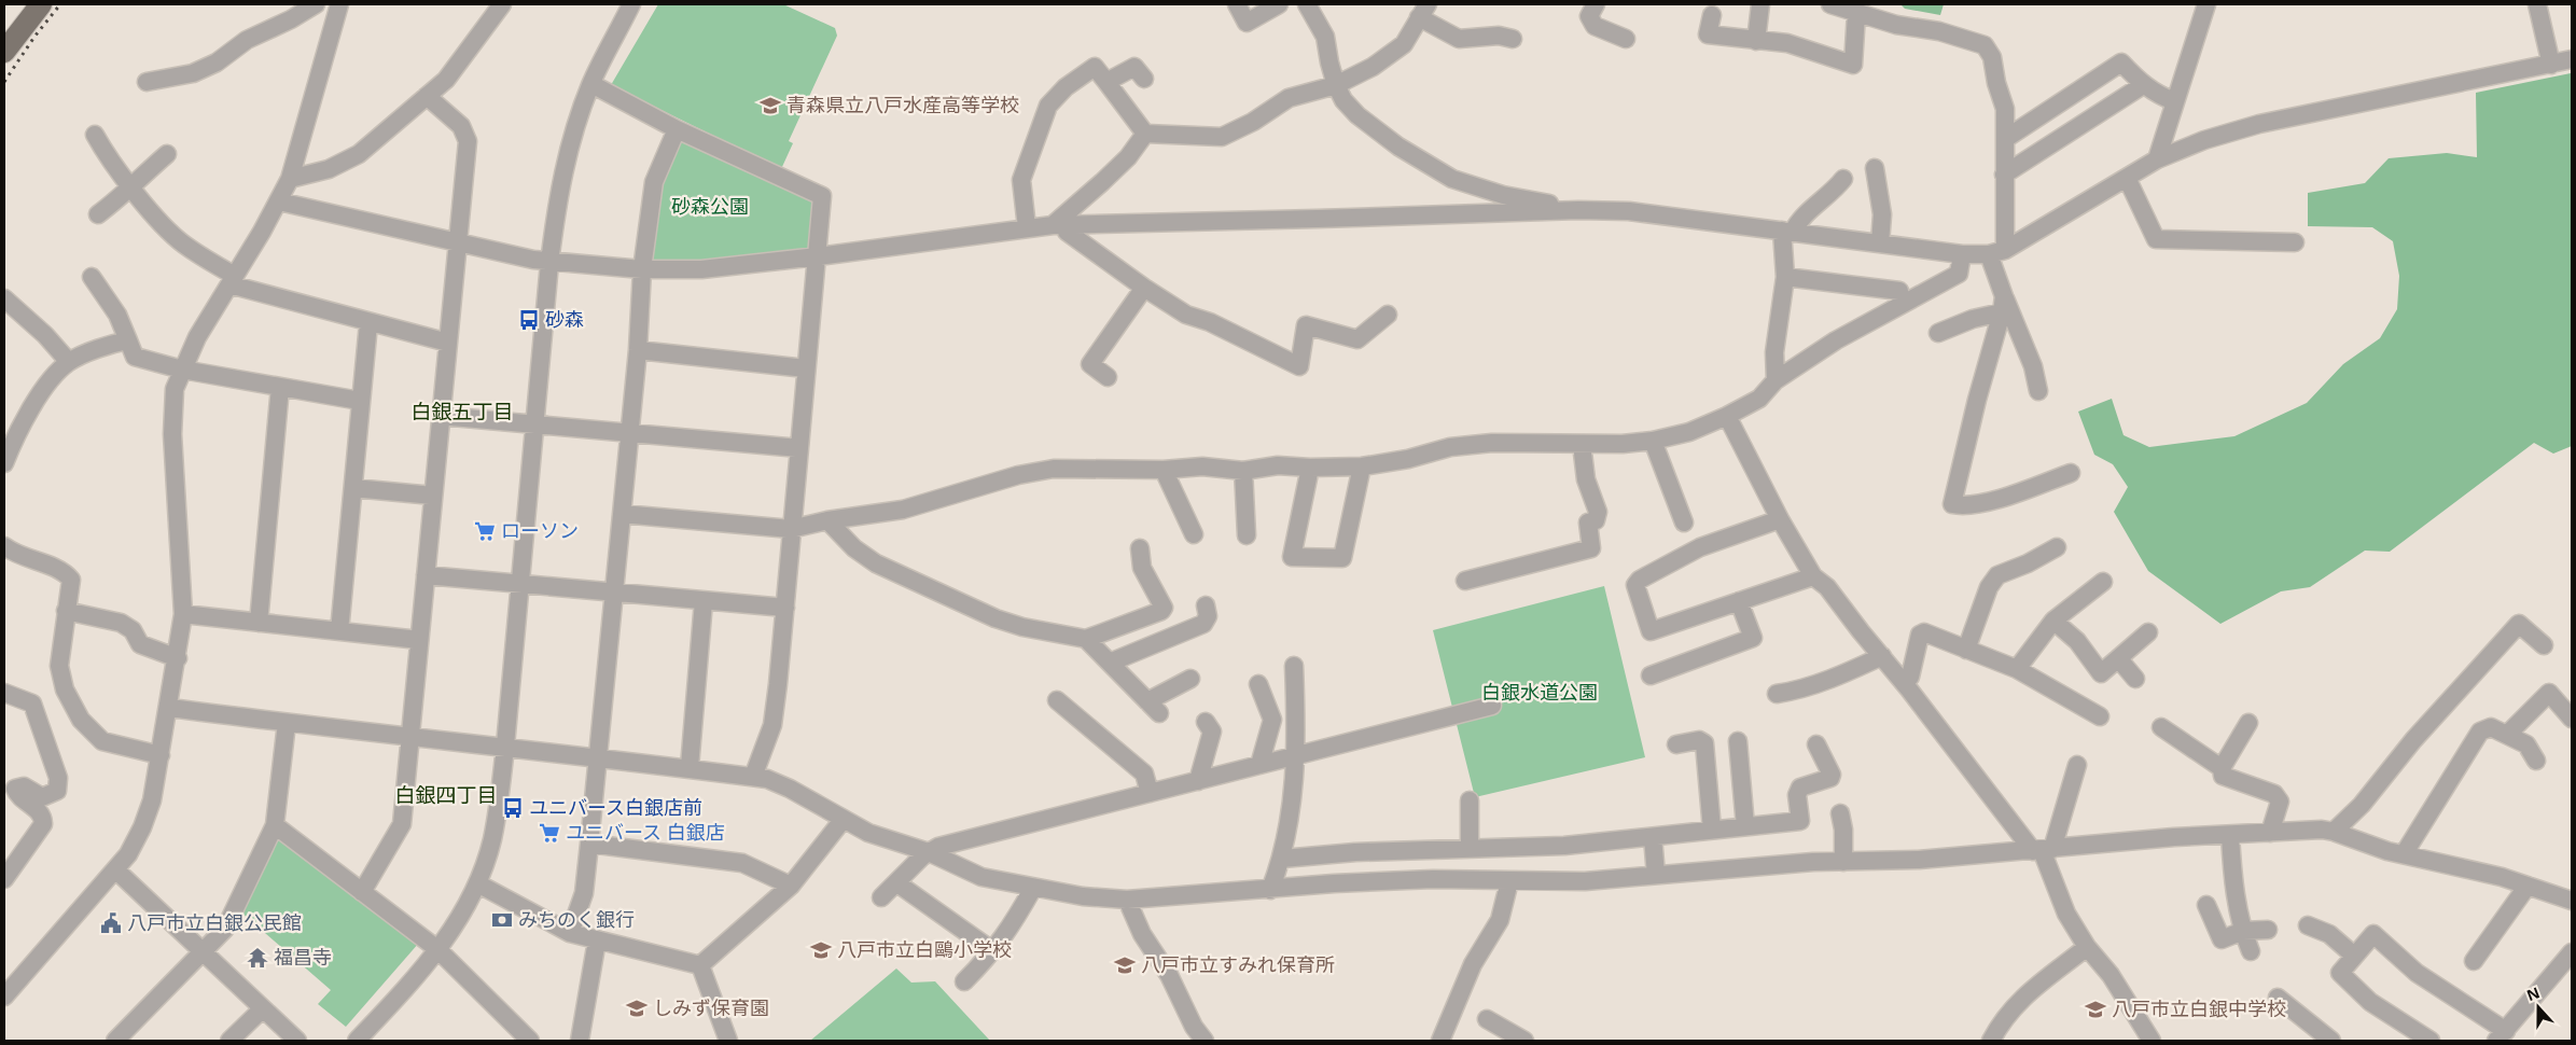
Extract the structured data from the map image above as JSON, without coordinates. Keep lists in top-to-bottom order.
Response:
{
  "districts": ["白銀五丁目", "白銀四丁目"],
  "parks": ["砂森公園", "白銀水道公園"],
  "places": {
    "school or university": [
      "青森県立八戸水産高等学校",
      "八戸市立白鷗小学校",
      "八戸市立すみれ保育所",
      "しみず保育園",
      "八戸市立白銀中学校"
    ],
    "bus stop": ["砂森", "ユニバース白銀店前"],
    "supermarket": ["ローソン", "ユニバース 白銀店"],
    "bank": ["みちのく銀行"],
    "public building": ["八戸市立白銀公民館"],
    "temple": ["福昌寺"]
  },
  "north": "top"
}
